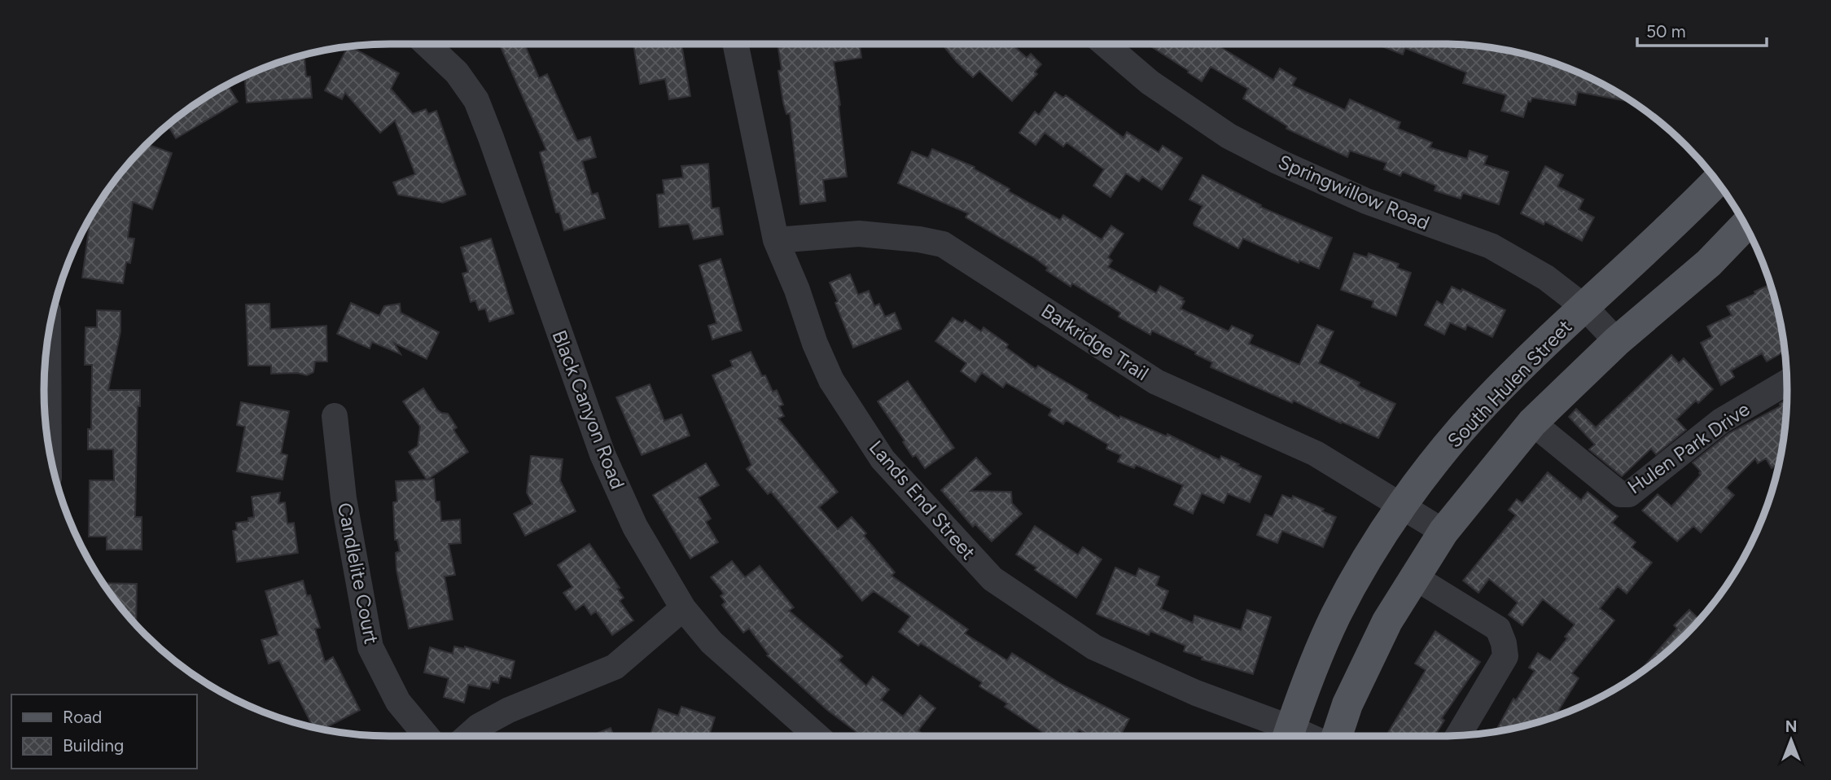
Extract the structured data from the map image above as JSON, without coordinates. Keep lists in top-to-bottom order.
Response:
{
  "streets": {
    "main road": ["South Hulen Street"],
    "street": [
      "Springwillow Road",
      "Barkridge Trail",
      "Black Canyon Road",
      "Hulen Park Drive",
      "Lands End Street",
      "Candlelite Court"
    ]
  },
  "crossings": [
    ["Springwillow Road", "South Hulen Street"],
    ["Barkridge Trail", "South Hulen Street"],
    ["Barkridge Trail", "Lands End Street"],
    ["South Hulen Street", "Lands End Street"]
  ],
  "legend": ["Road", "Building"],
  "scale_bar": "50 m",
  "north": "top"
}
